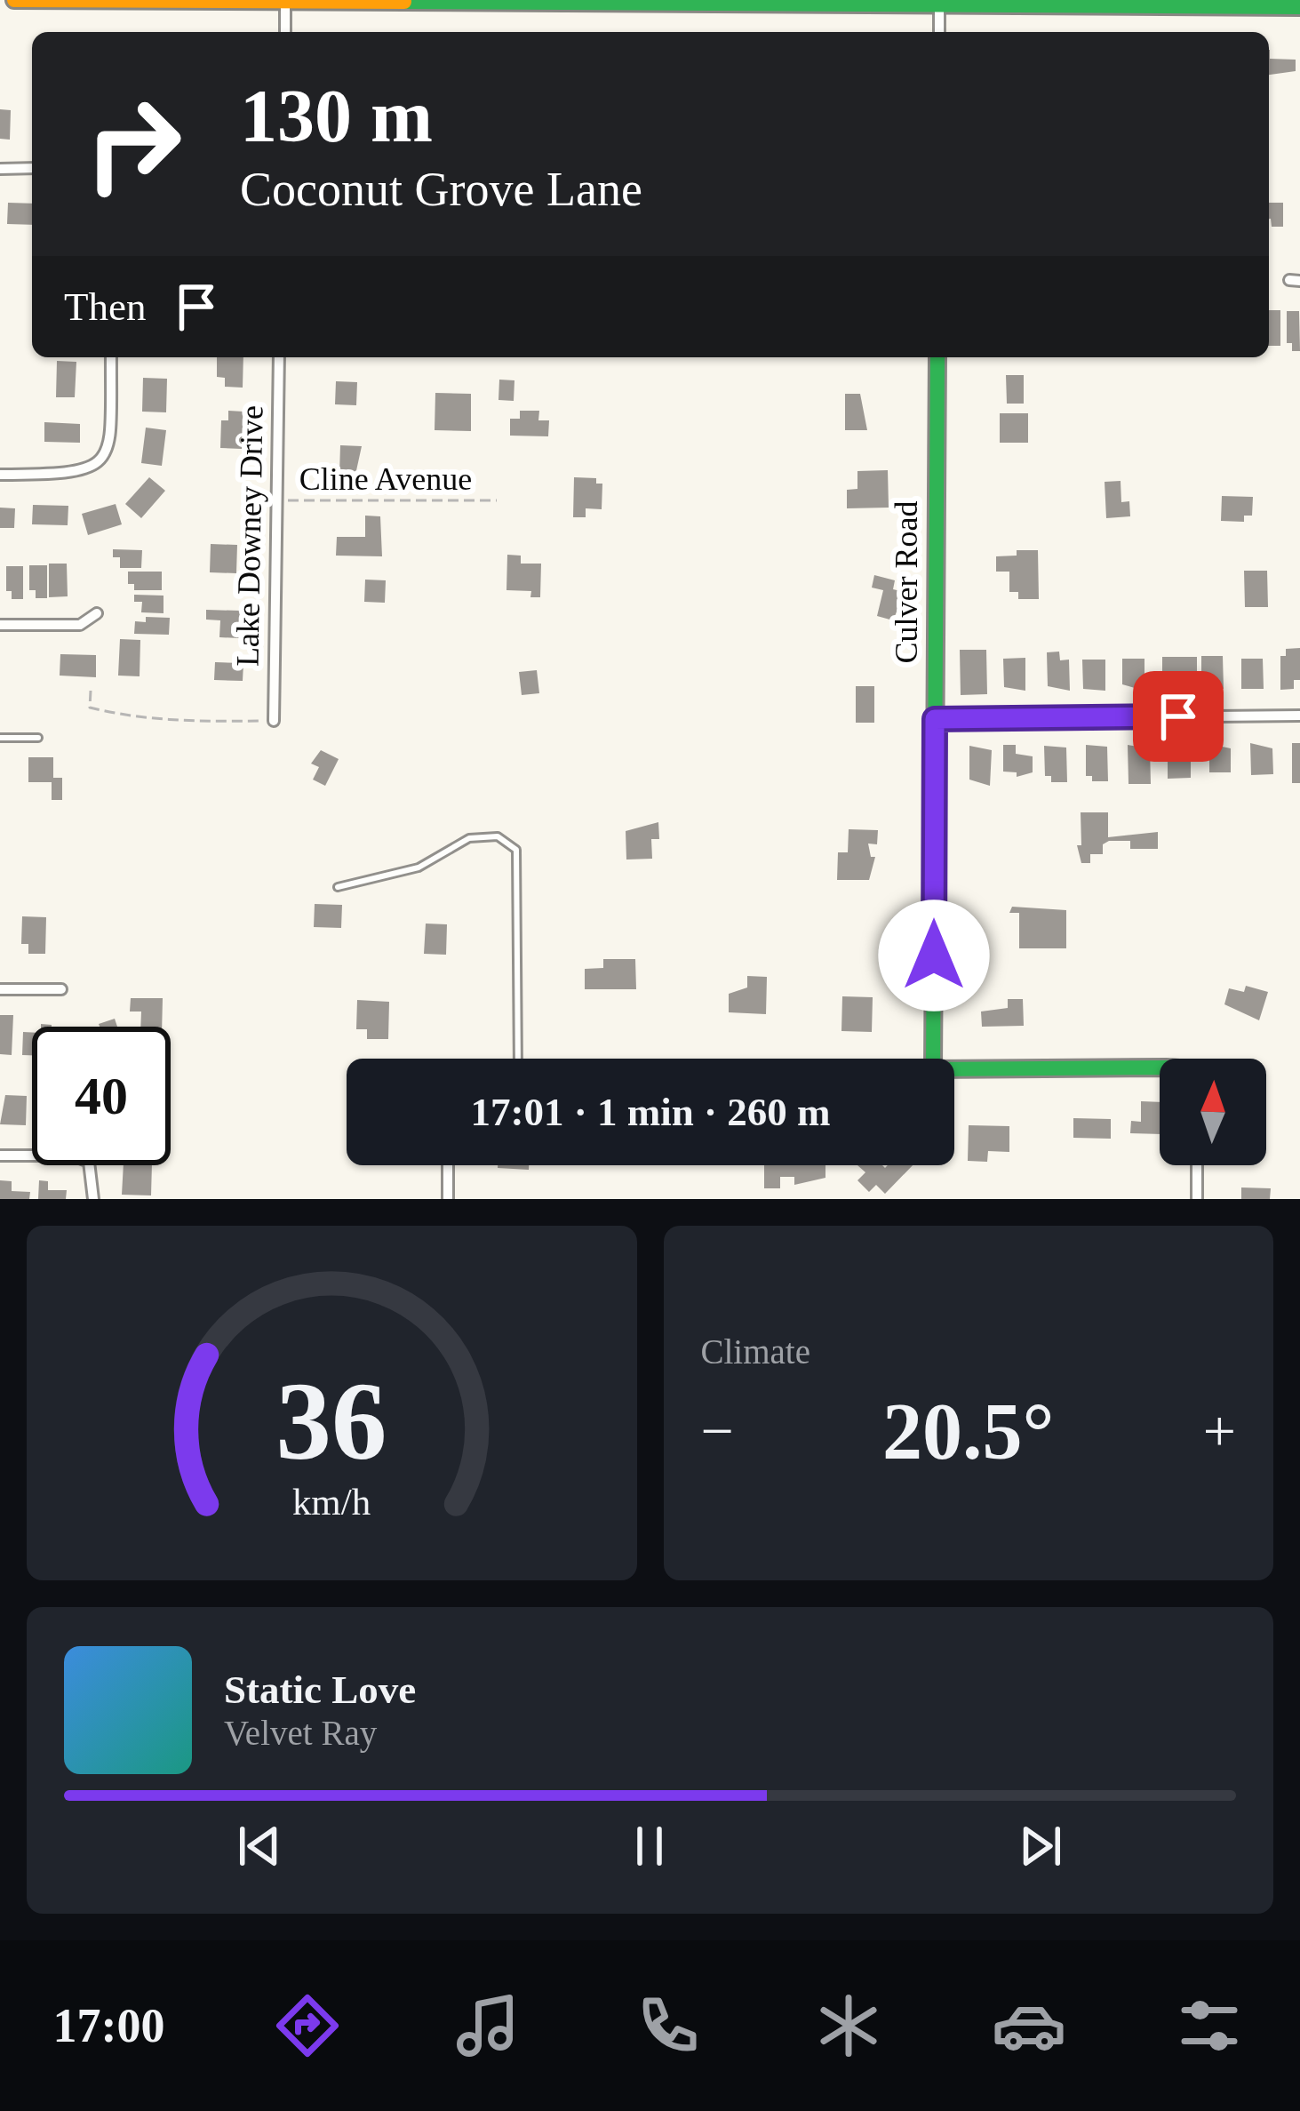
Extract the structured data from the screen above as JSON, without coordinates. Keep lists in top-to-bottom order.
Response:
{
  "streets": {
    "street": ["Lake Downey Drive", "Culver Road"],
    "path": ["Cline Avenue"]
  },
  "crossings": [
    ["Cline Avenue", "Lake Downey Drive"]
  ],
  "north": "top",
  "page": {
    "turn": ["130 m", "Coconut Grove Lane"],
    "then": "Then",
    "limit": "40",
    "trip": "17:01 · 1 min · 260 m",
    "tile": "Climate",
    "heat": ["−", "20.5°", "+"],
    "song": ["Static Love", "Velvet Ray"],
    "tabs": "17:00",
    "gauge": ["36", "km/h"]
  }
}
